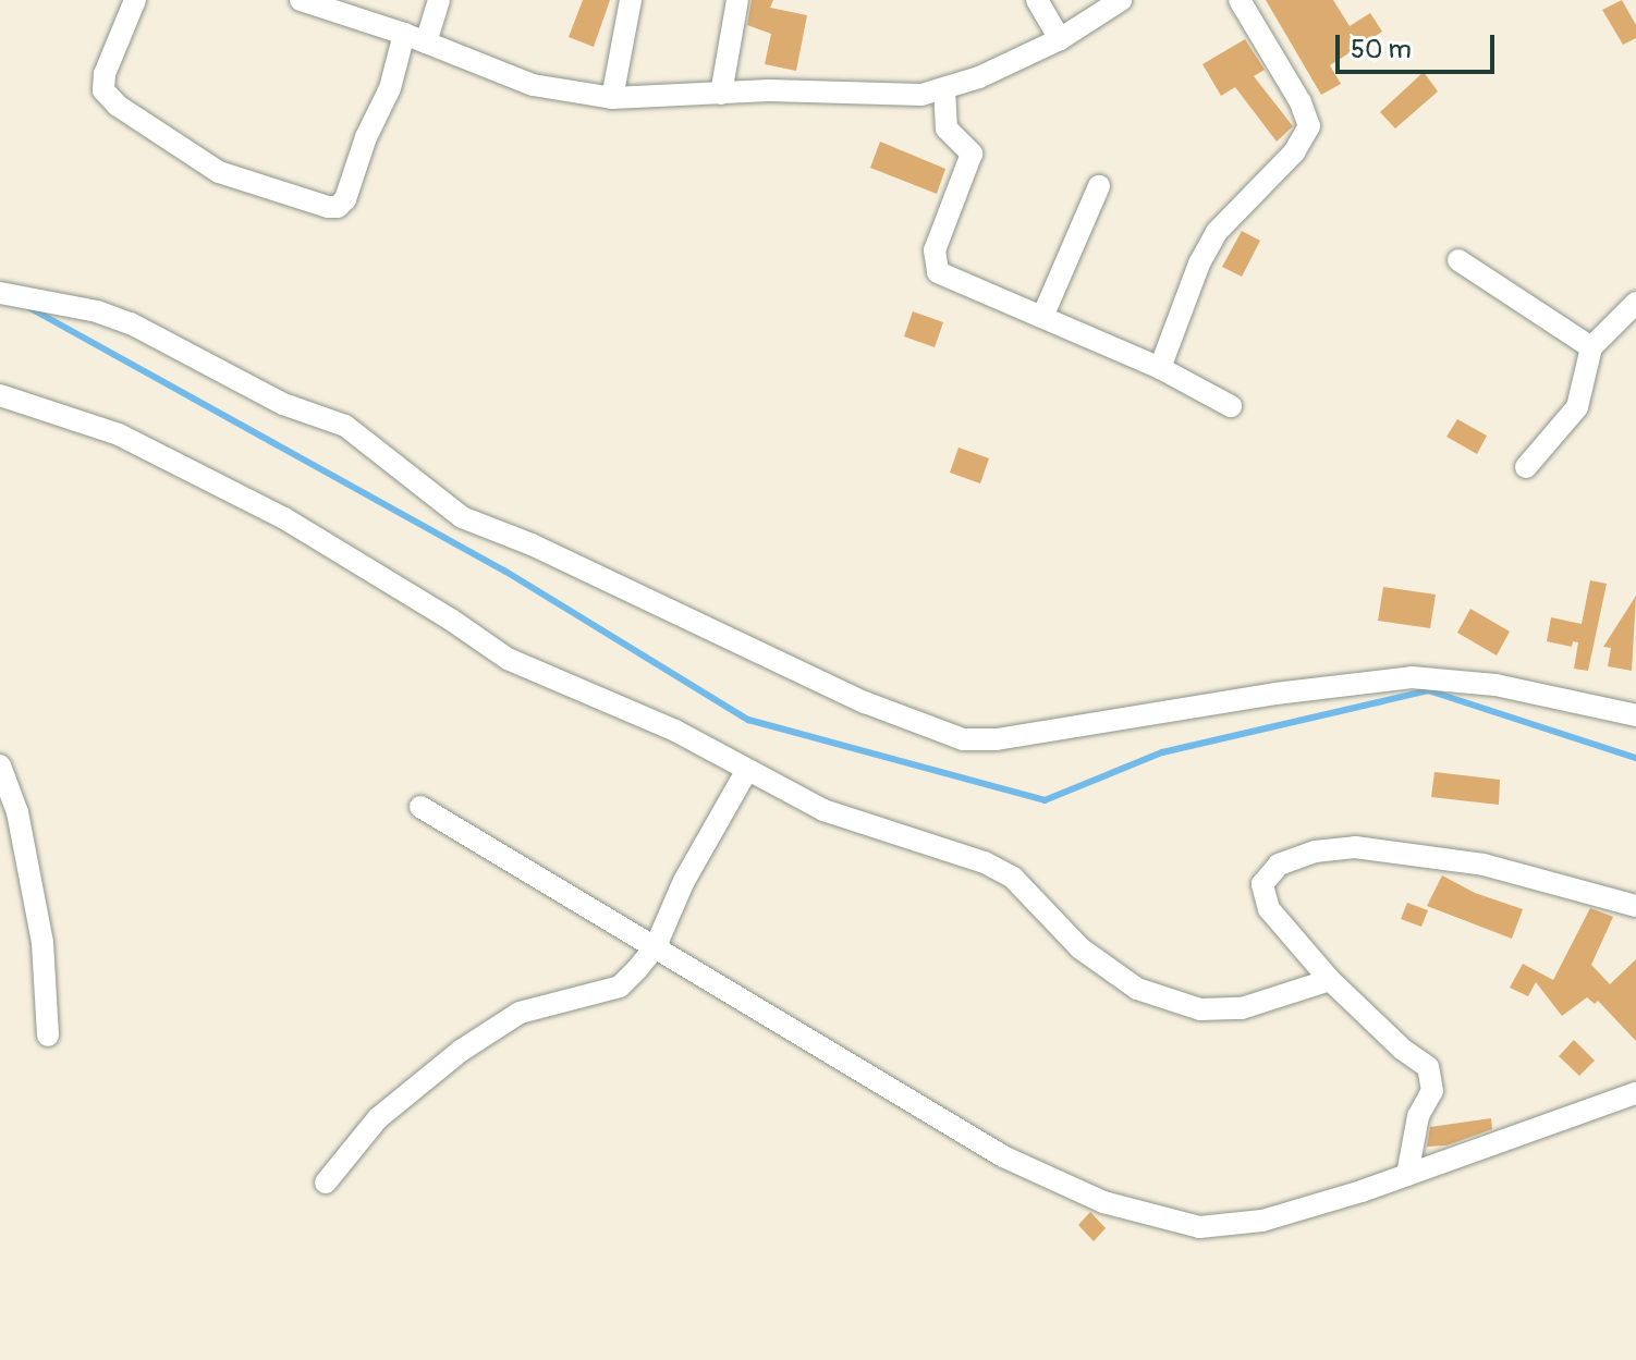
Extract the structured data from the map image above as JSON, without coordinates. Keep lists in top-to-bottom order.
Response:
{
  "scale_bar": "50 m"
}
